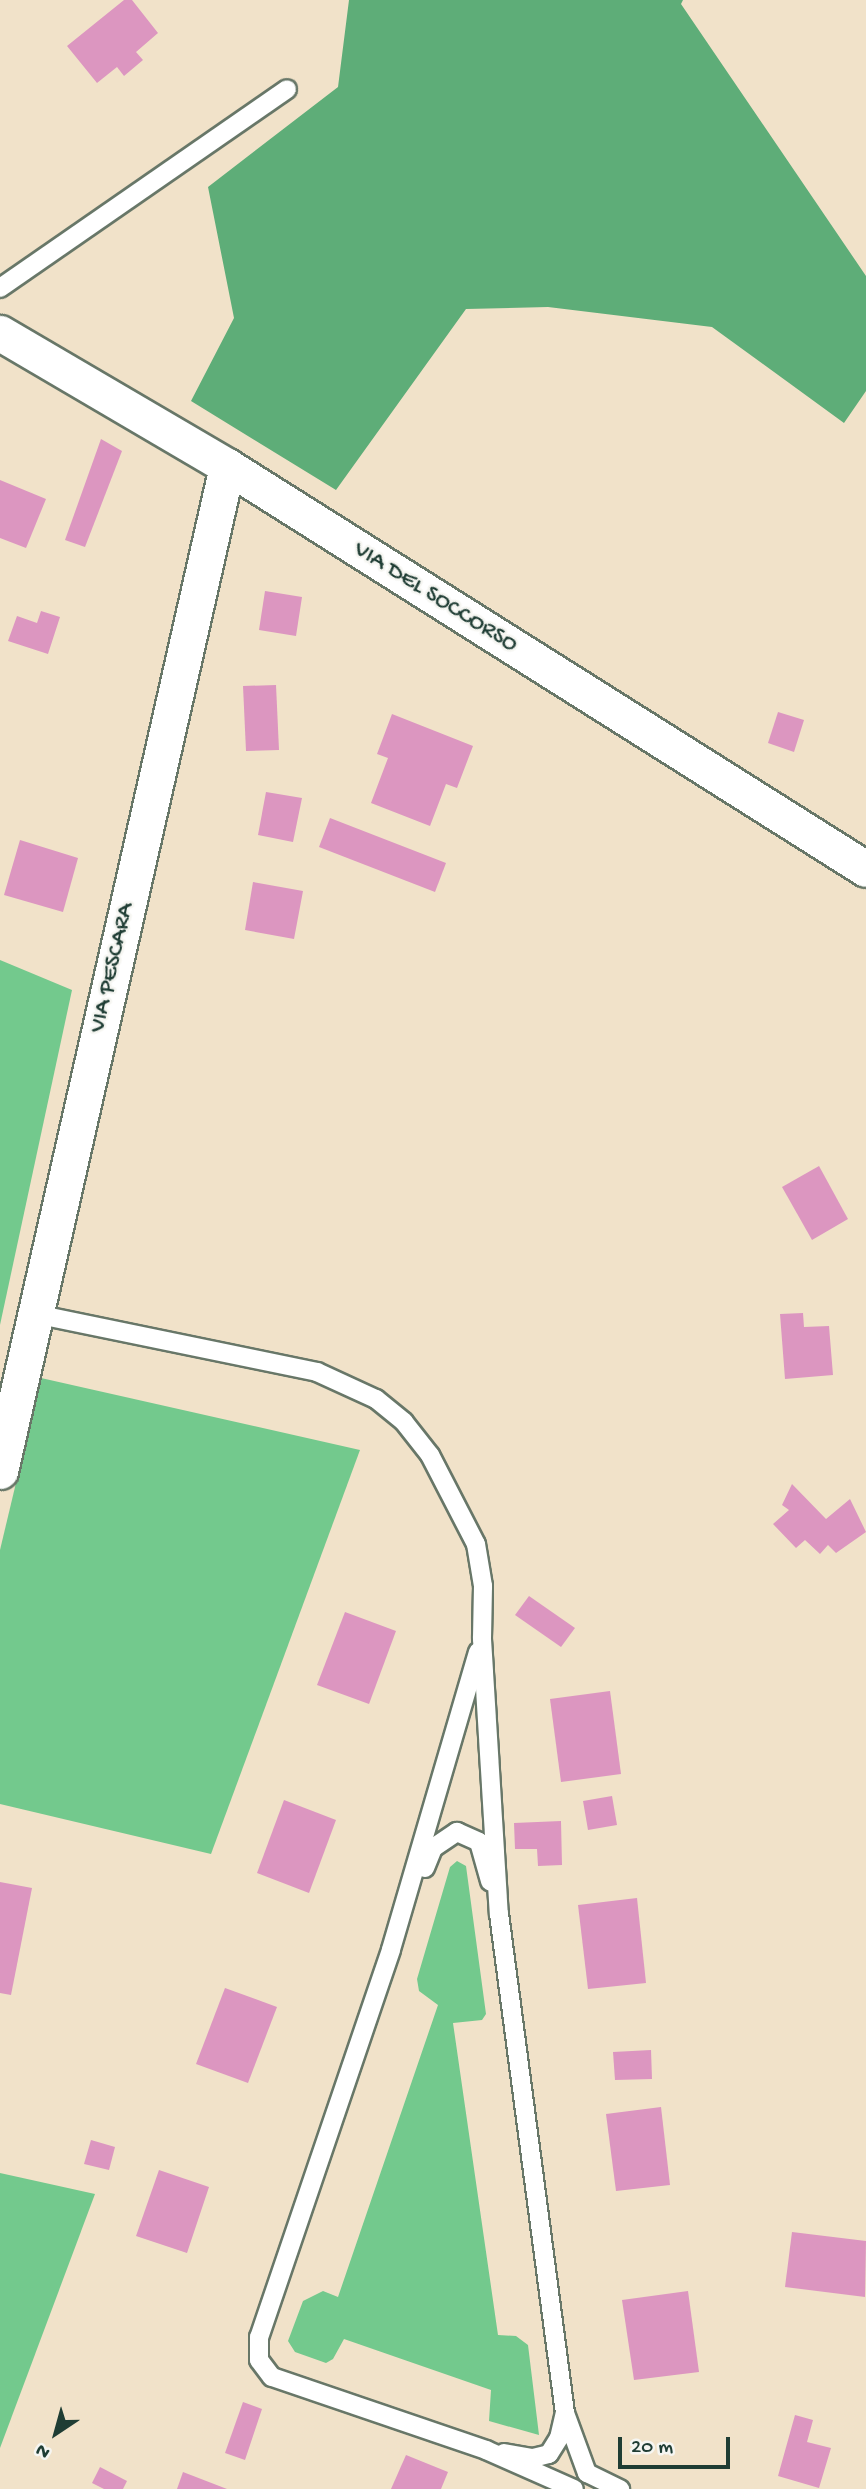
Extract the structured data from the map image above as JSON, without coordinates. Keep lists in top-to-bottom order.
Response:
{
  "streets": {
    "street": ["VIA DEL SOCCORSO", "VIA PESCARA"]
  },
  "crossings": [
    ["VIA DEL SOCCORSO", "VIA PESCARA"]
  ],
  "scale_bar": "20 m",
  "north": "bottom left"
}
